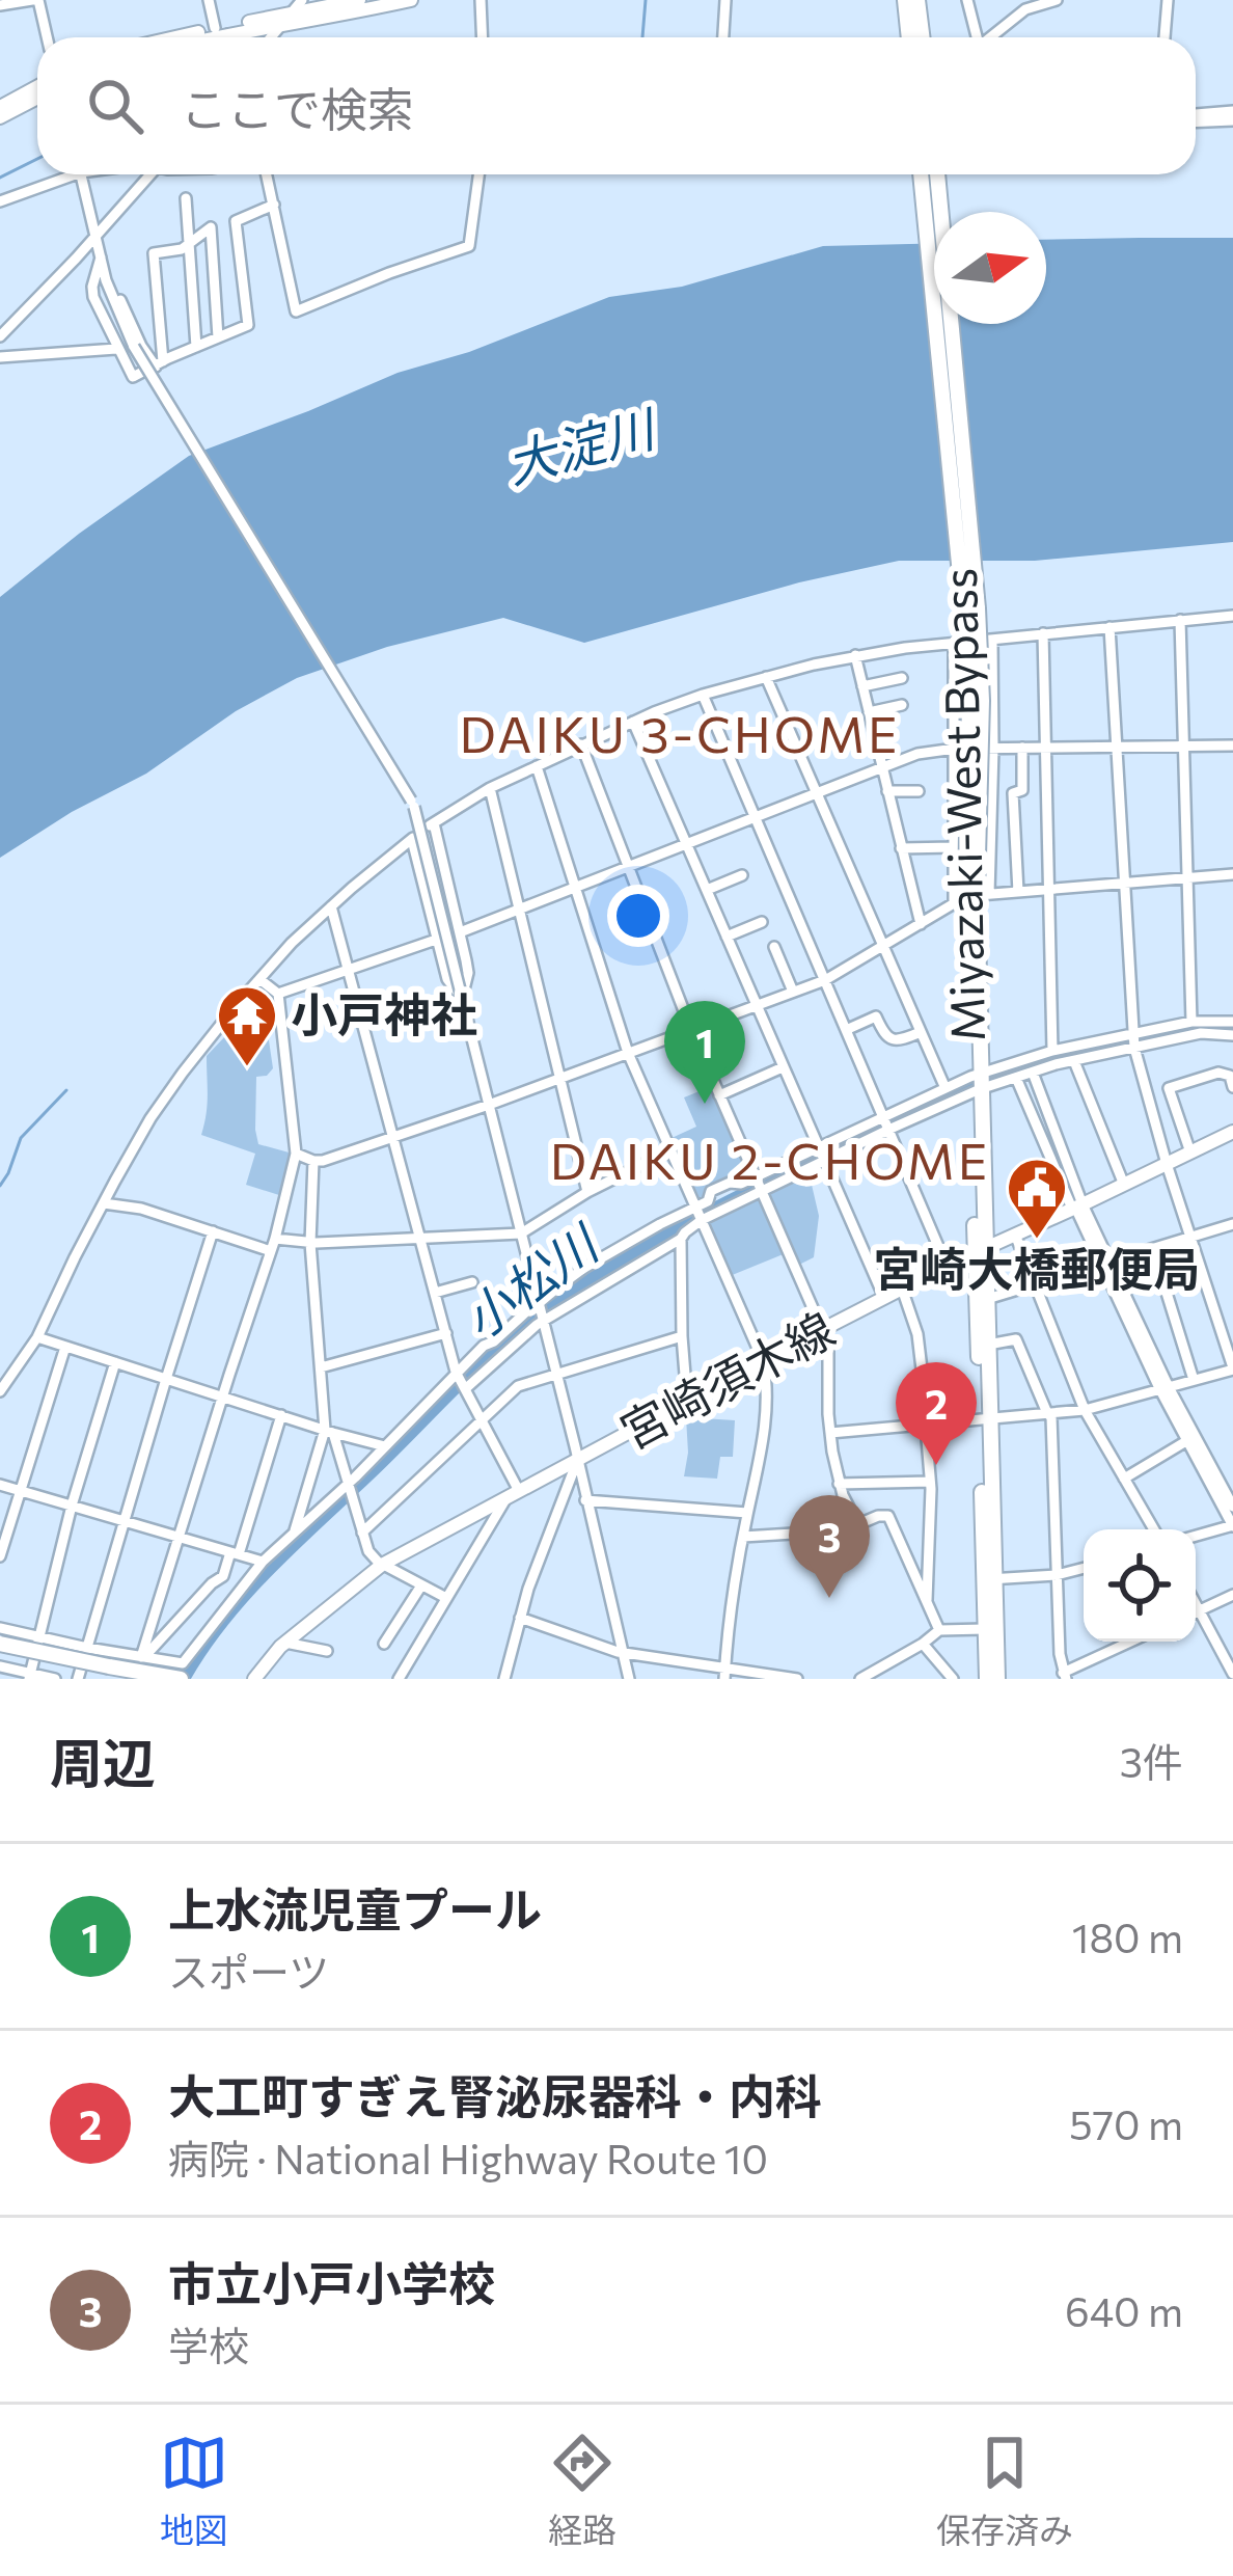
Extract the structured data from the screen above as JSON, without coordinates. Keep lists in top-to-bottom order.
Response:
{
  "streets": {
    "highway": ["Miyazaki-West Bypass"],
    "main road": ["宮崎須木線"]
  },
  "crossings": [
    ["Miyazaki-West Bypass", "宮崎須木線"]
  ],
  "districts": ["DAIKU 3-CHOME", "DAIKU 2-CHOME"],
  "water": ["大淀川", "小松川"],
  "places": {
    "temple": ["小戸神社"],
    "public building": ["宮崎大橋郵便局"]
  },
  "north": "right",
  "page": {
    "search": "ここで検索",
    "pins": ["1", "2", "3"],
    "heading": ["周辺", "3件"],
    "list": [
      {
        "mark": "1",
        "name": "上水流児童プール",
        "note": "スポーツ",
        "value": "180 m"
      },
      {
        "mark": "2",
        "name": "大工町すぎえ腎泌尿器科・内科",
        "note": "病院 · National Highway Route 10",
        "value": "570 m"
      },
      {
        "mark": "3",
        "name": "市立小戸小学校",
        "note": "学校",
        "value": "640 m"
      }
    ],
    "nav": ["地図", "経路", "保存済み"]
  }
}
